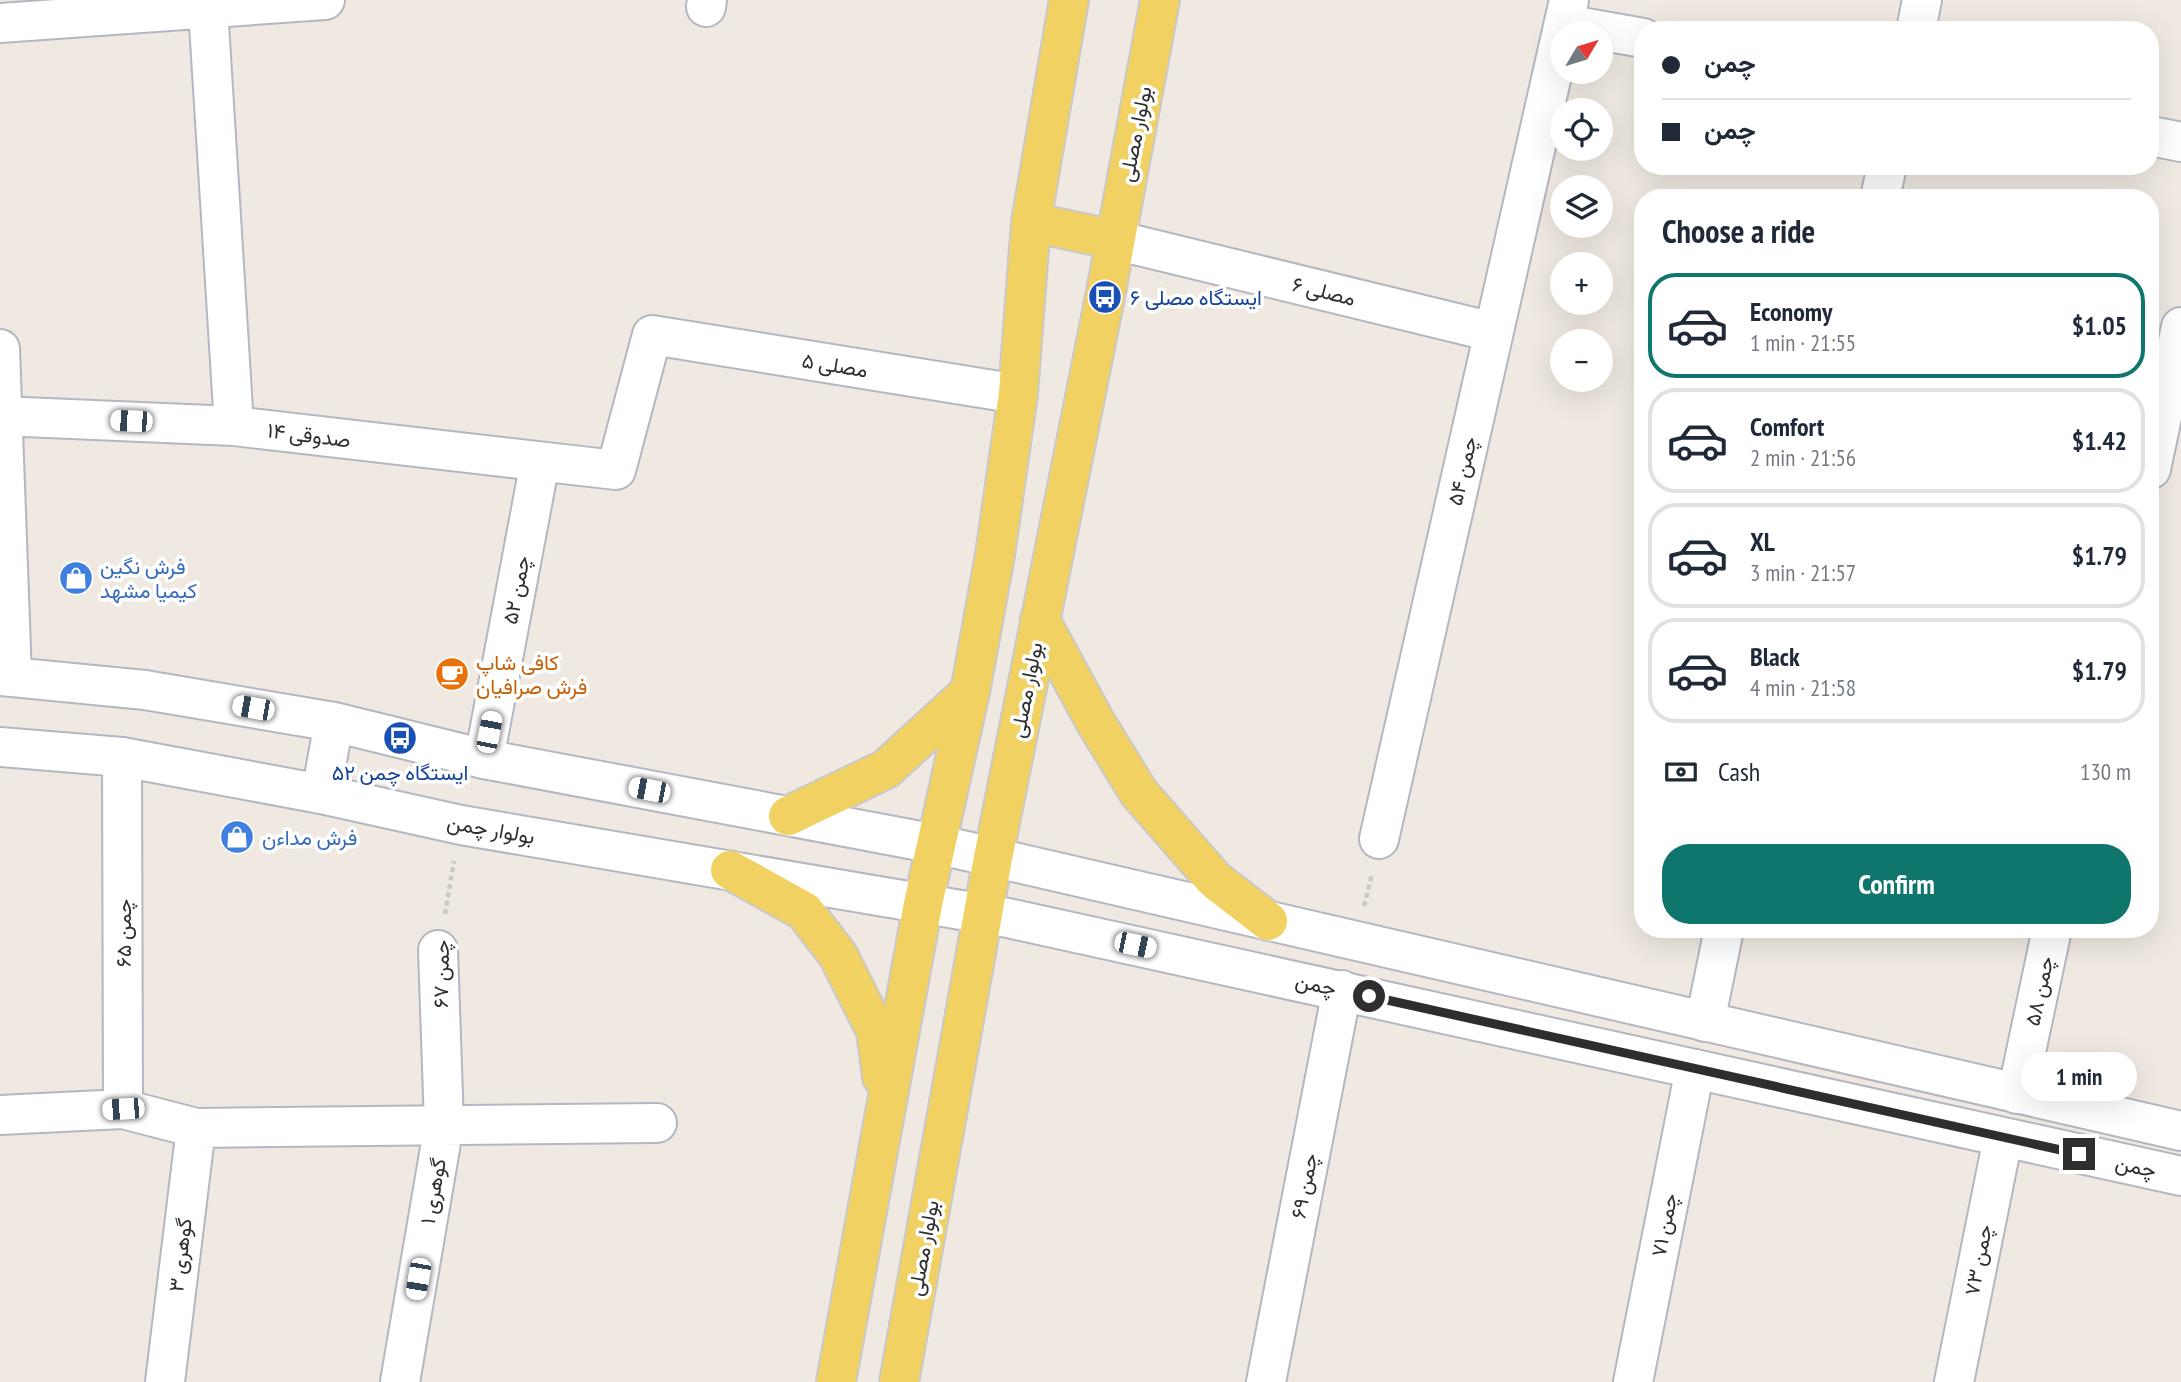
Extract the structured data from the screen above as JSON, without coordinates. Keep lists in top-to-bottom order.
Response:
{
  "streets": {
    "main road": ["بولوار مصلی"],
    "street": [
      "مصلی ۶",
      "مصلی ۵",
      "صدوقی ۱۴",
      "چمن ۵۴",
      "چمن ۵۲",
      "بولوار چمن",
      "چمن ۶۵",
      "چمن ۶۷",
      "چمن",
      "چمن ۵۸",
      "چمن ۶۹",
      "گوهری ۱",
      "چمن ۷۱",
      "گوهری ۳",
      "چمن ۷۳"
    ]
  },
  "crossings": [
    ["بولوار مصلی", "مصلی ۶"],
    ["بولوار مصلی", "بولوار چمن"],
    ["بولوار مصلی", "چمن"],
    ["مصلی ۶", "چمن ۵۴"],
    ["مصلی ۵", "صدوقی ۱۴"],
    ["صدوقی ۱۴", "چمن ۵۲"],
    ["بولوار چمن", "چمن ۶۵"],
    ["بولوار چمن", "چمن ۶۷"],
    ["بولوار چمن", "چمن"],
    ["چمن ۶۷", "گوهری ۱"],
    ["چمن", "چمن ۵۸"],
    ["چمن", "چمن ۶۹"],
    ["چمن", "چمن ۷۱"],
    ["چمن", "چمن ۷۳"],
    ["چمن ۵۸", "چمن ۷۳"]
  ],
  "places": {
    "bus stop": ["ایستگاه مصلی ۶", "ایستگاه چمن ۵۲"],
    "shop": ["فرش نگین کیمیا مشهد", "فرش مداءن"],
    "cafe": ["کافی شاپ فرش صرافیان"]
  },
  "north": "top right",
  "page": {
    "map_buttons": ["+", "−"],
    "banner": ["چمن", "چمن"],
    "heading": "Choose a ride",
    "list": [
      {
        "name": "Economy",
        "note": "1 min · 21:55",
        "value": "$1.05"
      },
      {
        "name": "Comfort",
        "note": "2 min · 21:56",
        "value": "$1.42"
      },
      {
        "name": "XL",
        "note": "3 min · 21:57",
        "value": "$1.79"
      },
      {
        "name": "Black",
        "note": "4 min · 21:58",
        "value": "$1.79"
      }
    ],
    "pay": ["Cash", "130 m"],
    "buttons": "Confirm",
    "bubble": "1 min"
  }
}
